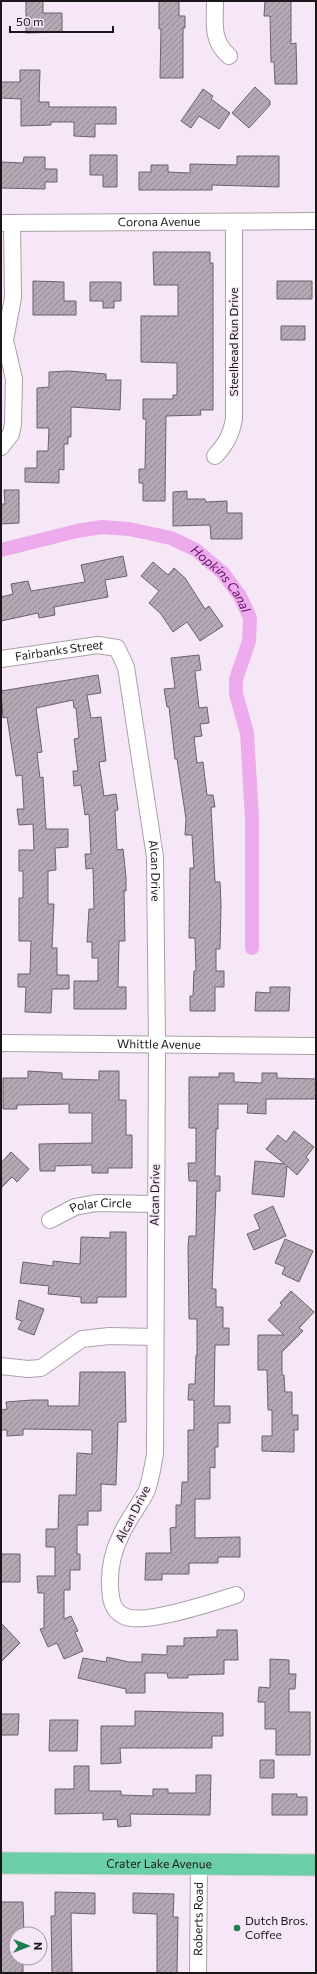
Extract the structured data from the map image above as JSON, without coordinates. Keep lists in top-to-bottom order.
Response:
{
  "streets": {
    "main road": ["Crater Lake Avenue"],
    "street": [
      "Corona Avenue",
      "Steelhead Run Drive",
      "Fairbanks Street",
      "Alcan Drive",
      "Whittle Avenue",
      "Polar Circle",
      "Roberts Road"
    ]
  },
  "crossings": [
    ["Corona Avenue", "Steelhead Run Drive"],
    ["Fairbanks Street", "Alcan Drive"],
    ["Alcan Drive", "Whittle Avenue"],
    ["Alcan Drive", "Polar Circle"],
    ["Crater Lake Avenue", "Roberts Road"]
  ],
  "water": ["Hopkins Canal"],
  "places": ["Dutch Bros. Coffee"],
  "scale_bar": "50 m",
  "north": "right"
}
